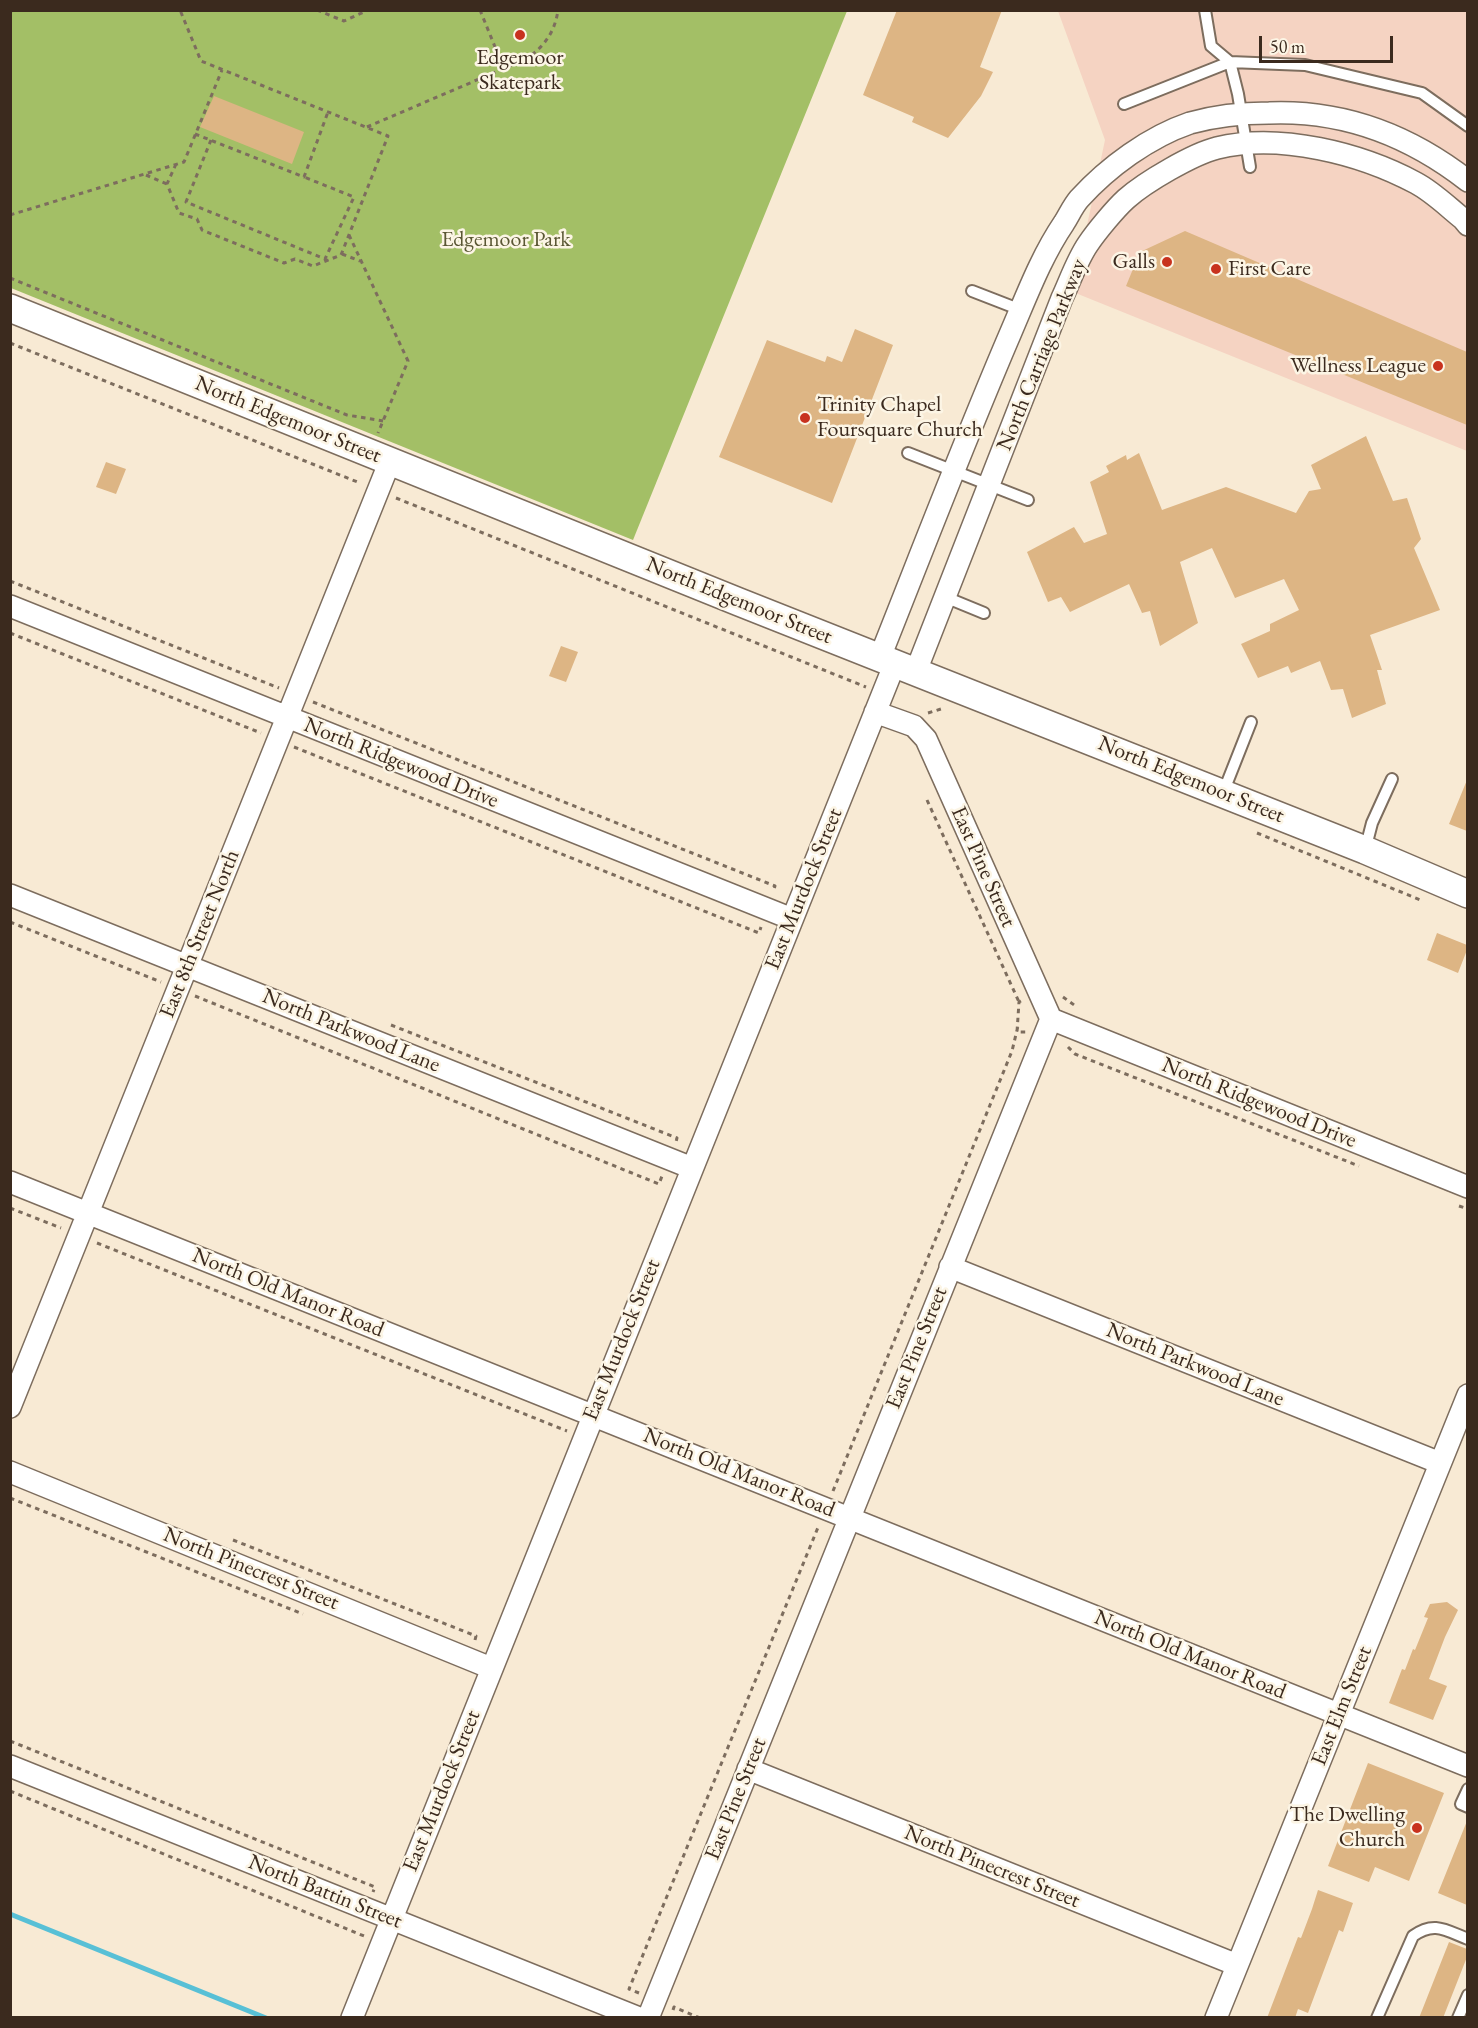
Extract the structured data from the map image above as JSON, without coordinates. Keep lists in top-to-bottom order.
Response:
{
  "streets": {
    "street": [
      "North Carriage Parkway",
      "North Edgemoor Street",
      "North Ridgewood Drive",
      "East Pine Street",
      "East Murdock Street",
      "East 8th Street North",
      "North Parkwood Lane",
      "North Old Manor Road",
      "North Pinecrest Street",
      "East Elm Street",
      "North Battin Street"
    ]
  },
  "crossings": [
    ["North Carriage Parkway", "North Edgemoor Street"],
    ["North Carriage Parkway", "East Murdock Street"],
    ["North Edgemoor Street", "East Murdock Street"],
    ["North Edgemoor Street", "East 8th Street North"],
    ["North Ridgewood Drive", "East Pine Street"],
    ["North Ridgewood Drive", "East Murdock Street"],
    ["North Ridgewood Drive", "East 8th Street North"],
    ["East Pine Street", "East Murdock Street"],
    ["East Pine Street", "North Parkwood Lane"],
    ["East Pine Street", "North Old Manor Road"],
    ["East Pine Street", "North Pinecrest Street"],
    ["East Murdock Street", "North Parkwood Lane"],
    ["East Murdock Street", "North Old Manor Road"],
    ["East Murdock Street", "North Pinecrest Street"],
    ["East Murdock Street", "North Battin Street"],
    ["East 8th Street North", "North Parkwood Lane"],
    ["East 8th Street North", "North Old Manor Road"],
    ["North Parkwood Lane", "East Elm Street"],
    ["North Old Manor Road", "East Elm Street"],
    ["North Pinecrest Street", "East Elm Street"]
  ],
  "parks": ["Edgemoor Park"],
  "places": [
    "Edgemoor Skatepark",
    "Galls",
    "First Care",
    "Wellness League",
    "Trinity Chapel Foursquare Church",
    "The Dwelling Church"
  ],
  "scale_bar": "50 m"
}
